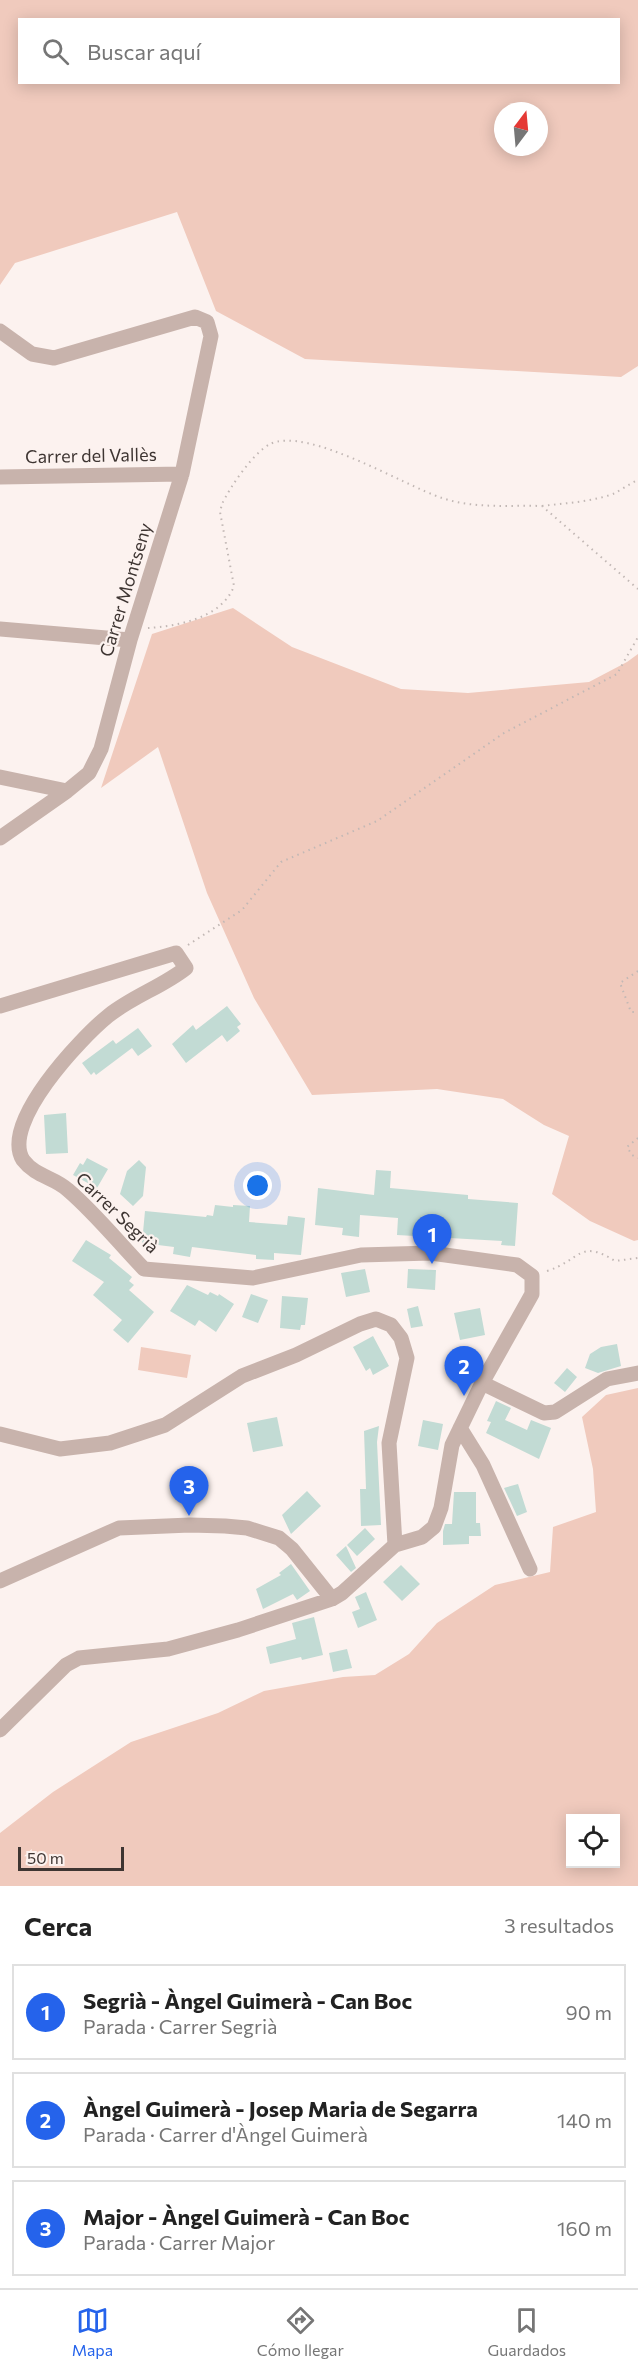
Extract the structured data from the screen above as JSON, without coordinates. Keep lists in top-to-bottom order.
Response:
{
  "streets": {
    "street": ["Carrer del Vallès", "Carrer Montseny", "Carrer Segrià"]
  },
  "crossings": [
    ["Carrer del Vallès", "Carrer Montseny"]
  ],
  "scale_bar": "50 m",
  "north": "top",
  "page": {
    "search": "Buscar aquí",
    "pins": ["1", "2", "3"],
    "scale": "50 m",
    "heading": ["Cerca", "3 resultados"],
    "list": [
      {
        "mark": "1",
        "name": "Segrià - Àngel Guimerà - Can Boc",
        "note": "Parada · Carrer Segrià",
        "value": "90 m"
      },
      {
        "mark": "2",
        "name": "Àngel Guimerà - Josep Maria de Segarra",
        "note": "Parada · Carrer d'Àngel Guimerà",
        "value": "140 m"
      },
      {
        "mark": "3",
        "name": "Major - Àngel Guimerà - Can Boc",
        "note": "Parada · Carrer Major",
        "value": "160 m"
      }
    ],
    "nav": ["Mapa", "Cómo llegar", "Guardados"]
  }
}
